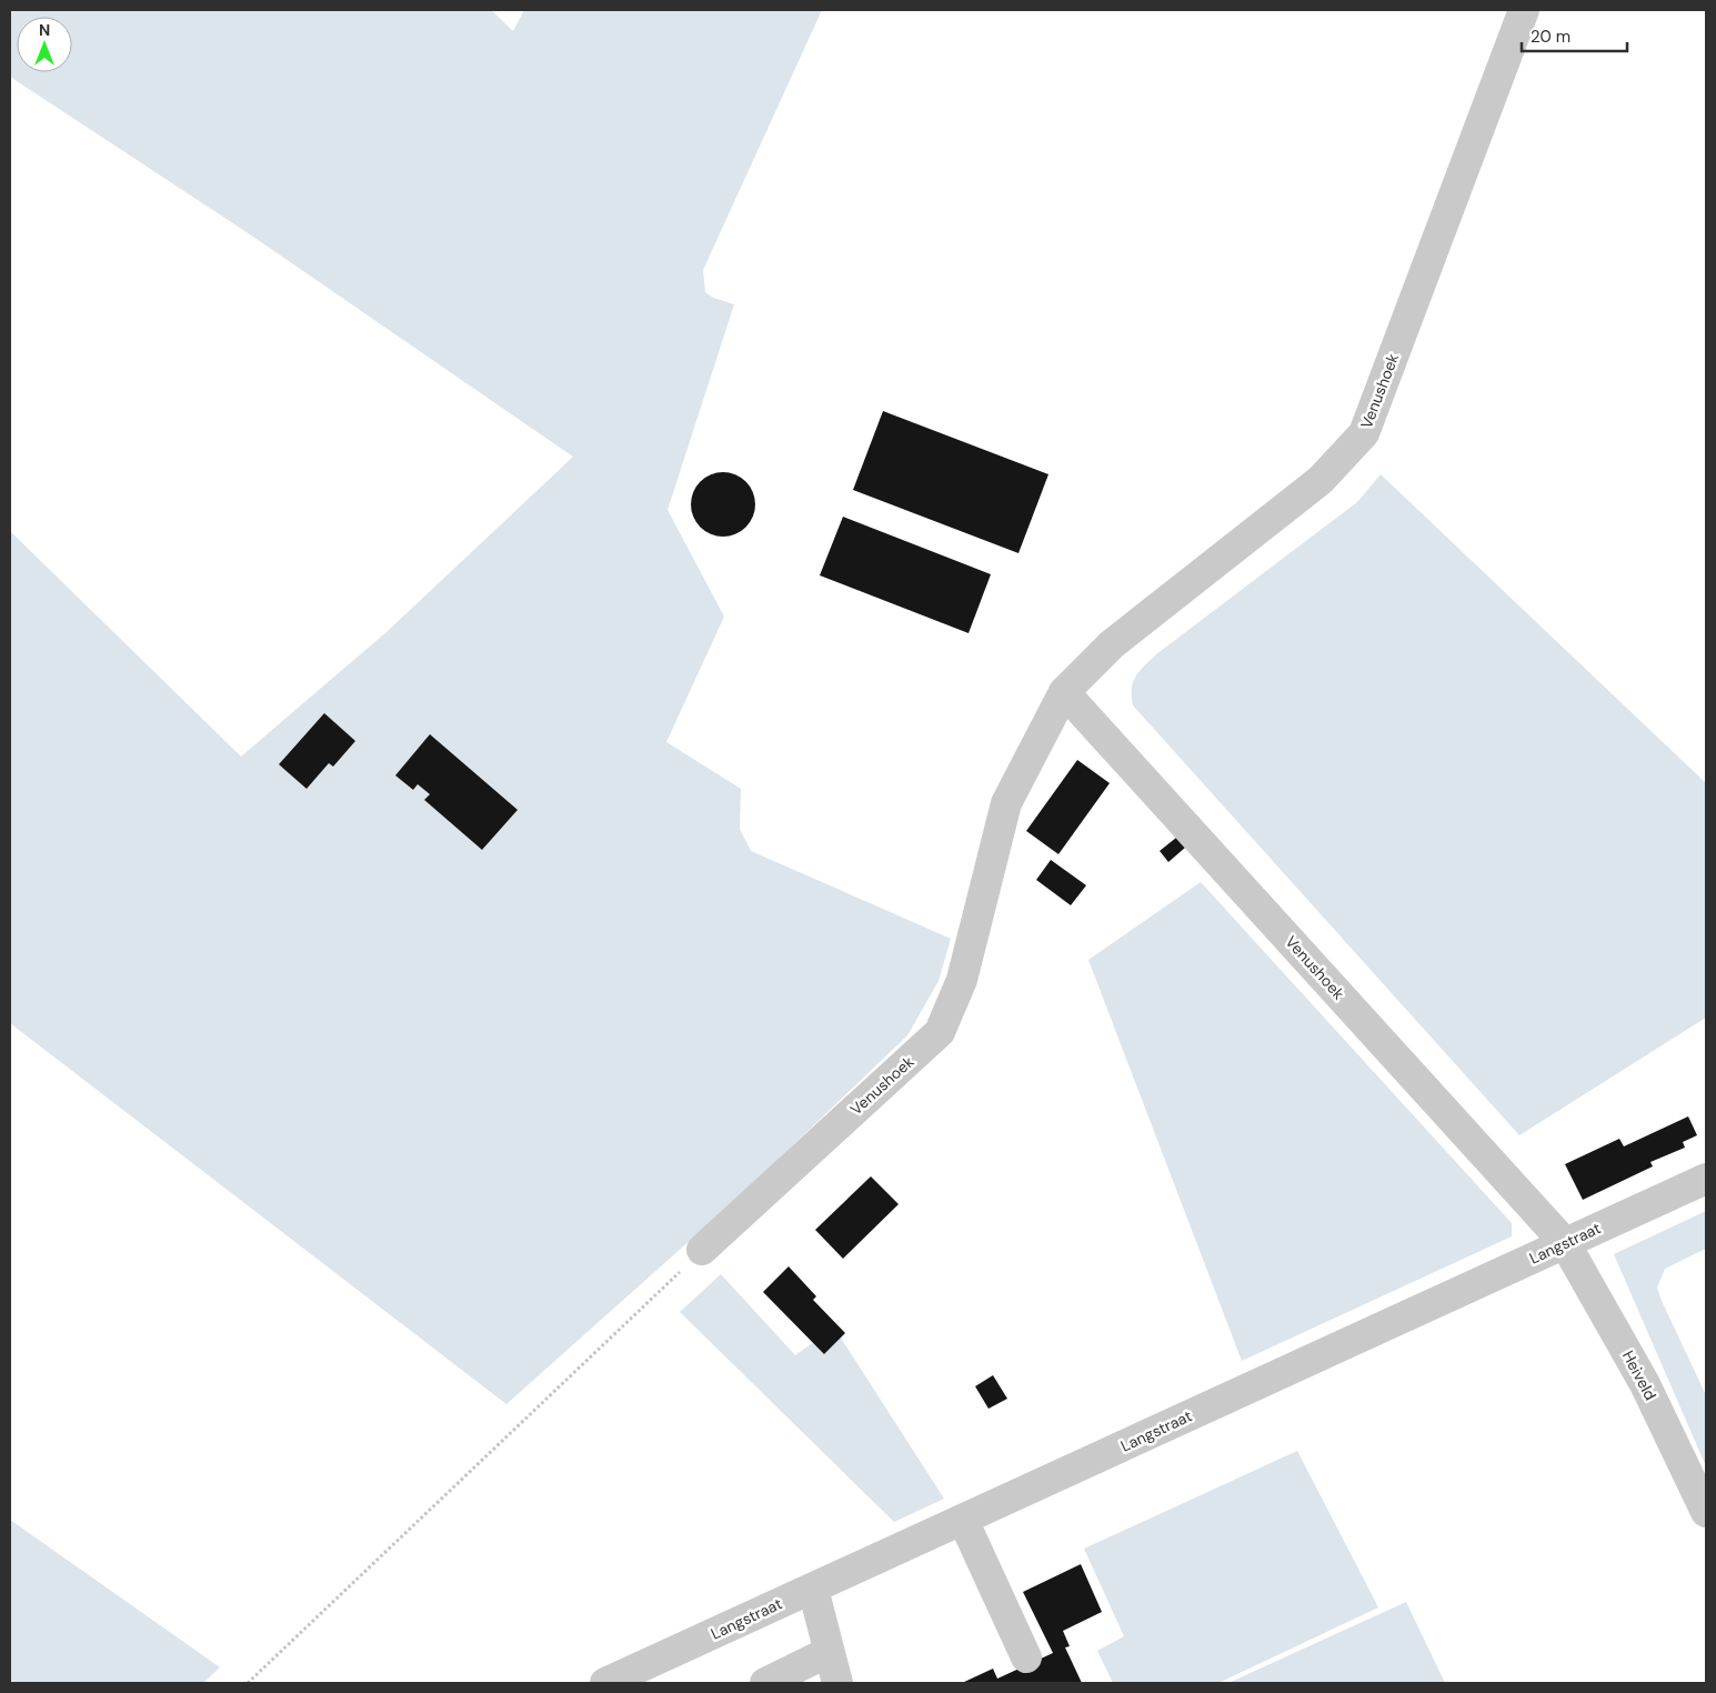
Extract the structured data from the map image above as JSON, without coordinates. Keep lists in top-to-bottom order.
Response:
{
  "streets": {
    "street": ["Venushoek", "Langstraat", "Heiveld"]
  },
  "crossings": [
    ["Venushoek", "Langstraat"],
    ["Venushoek", "Heiveld"],
    ["Langstraat", "Heiveld"]
  ],
  "scale_bar": "20 m",
  "north": "top"
}
